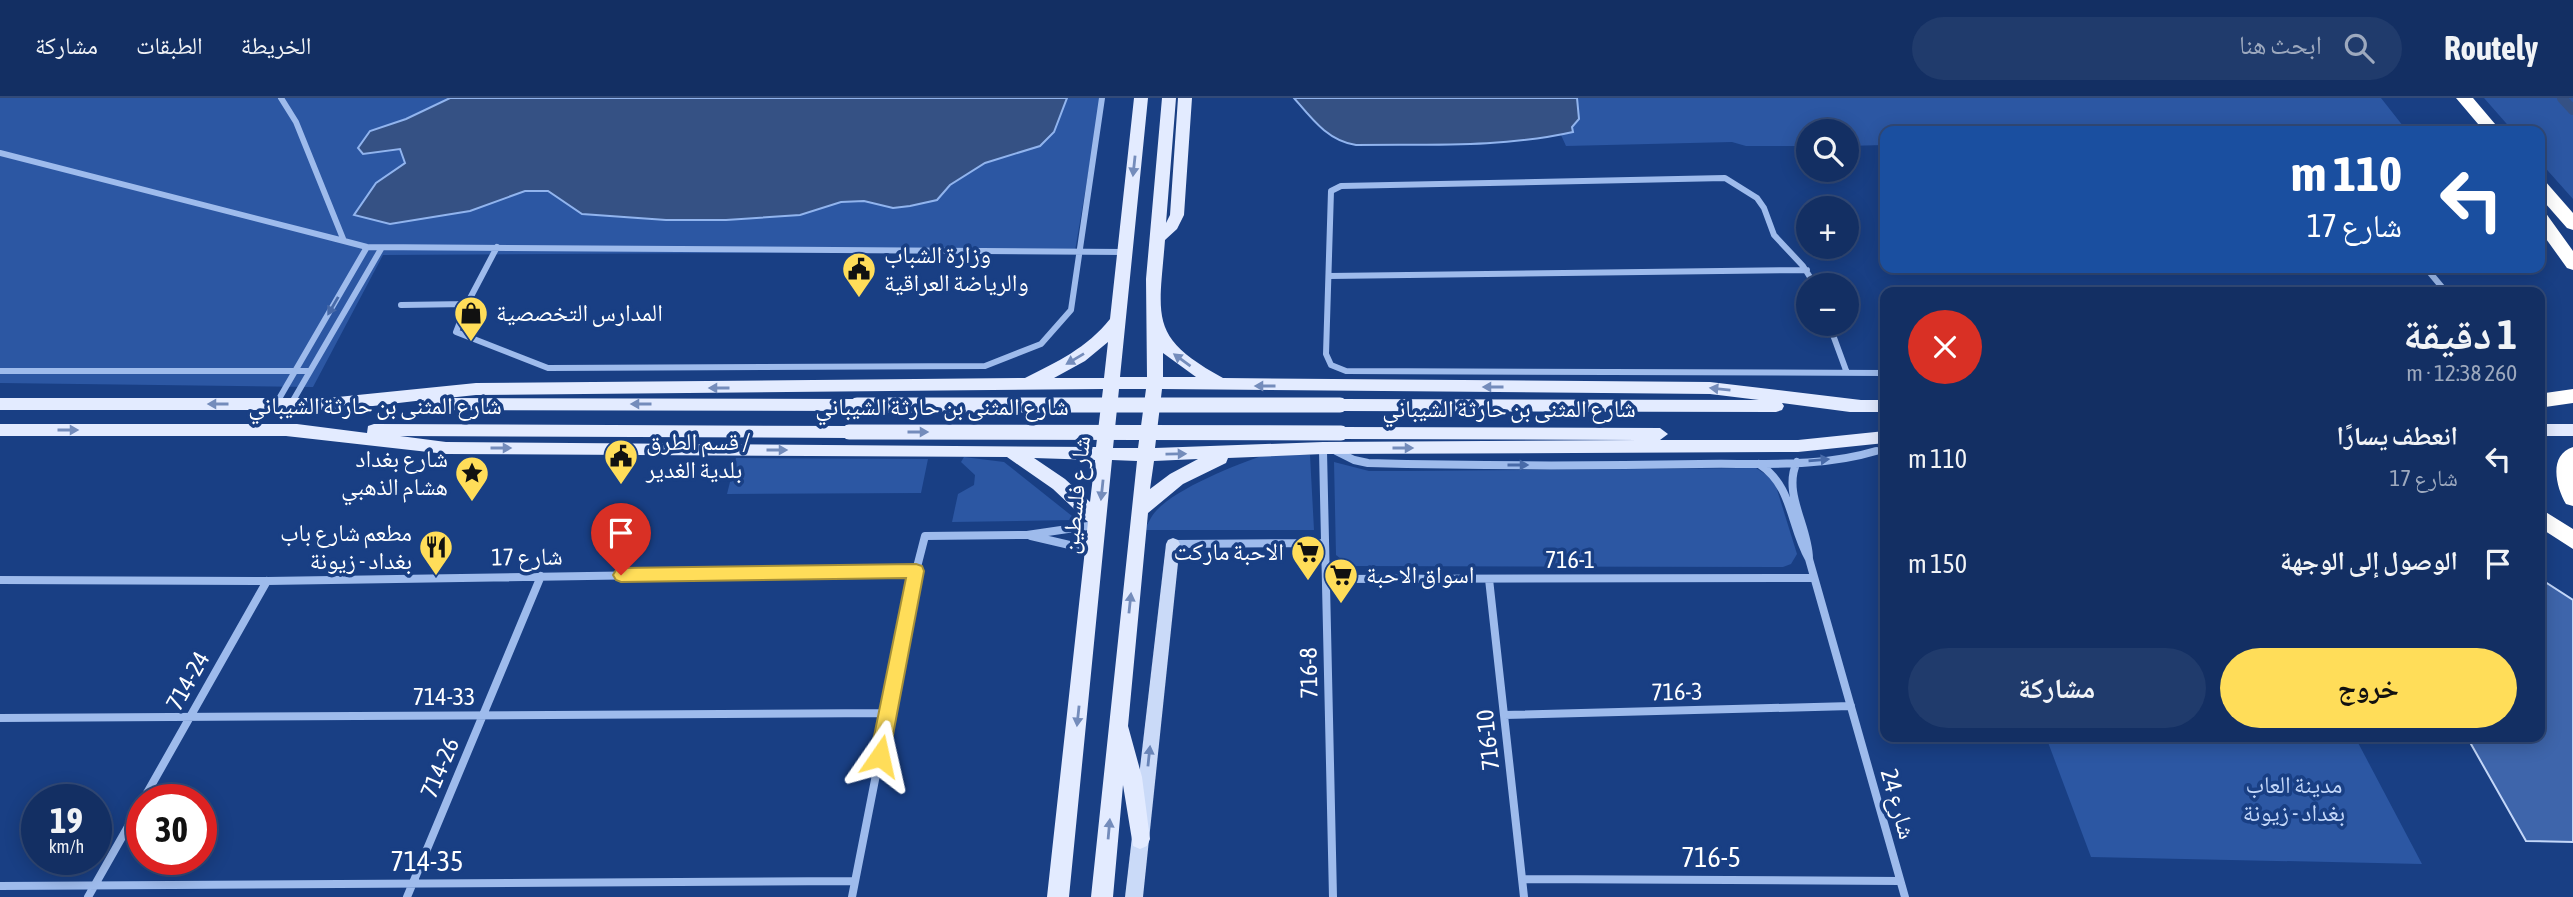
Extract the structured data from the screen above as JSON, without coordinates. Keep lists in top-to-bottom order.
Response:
{
  "streets": {
    "main road": ["شارع المثنى بن حارثة الشيباني", "شارع فلسطين"],
    "street": [
      "شارع 17",
      "716-1",
      "716-8",
      "714-24",
      "716-3",
      "714-33",
      "716-10",
      "714-26",
      "شارع 24",
      "716-5",
      "714-35"
    ]
  },
  "crossings": [
    ["شارع 17", "714-24"],
    ["شارع 17", "714-26"],
    ["716-1", "716-8"],
    ["716-1", "716-10"],
    ["716-1", "شارع 24"],
    ["714-24", "714-33"],
    ["714-24", "714-35"],
    ["716-3", "716-10"],
    ["716-3", "شارع 24"],
    ["714-33", "714-26"],
    ["716-10", "716-5"],
    ["714-26", "714-35"],
    ["شارع 24", "716-5"]
  ],
  "parks": ["مدينة العاب بغداد - زيونة"],
  "places": {
    "public building": ["وزارة الشباب والرياضة العراقية", "قسم الطرق / بلدية الغدير"],
    "shop": ["المدارس التخصصية"],
    "place": ["شارع بغداد هشام الذهبي"],
    "restaurant": ["مطعم شارع باب بغداد - زيونة"],
    "supermarket": ["الاحبة ماركت", "اسواق الاحبة"]
  },
  "page": {
    "header": "Routely",
    "search": "ابحث هنا",
    "nav": ["الخريطة", "الطبقات", "مشاركة"],
    "map_buttons": ["+", "−"],
    "turn": ["110 m", "شارع 17"],
    "heading": ["1 دقيقة", "260 m · 12:38"],
    "list": [
      {
        "name": "انعطف يسارًا",
        "note": "شارع 17",
        "value": "110 m"
      },
      {
        "name": "الوصول إلى الوجهة",
        "value": "150 m"
      }
    ],
    "buttons": ["خروج", "مشاركة"],
    "speed": "19 km/h",
    "limit": "30"
  }
}
